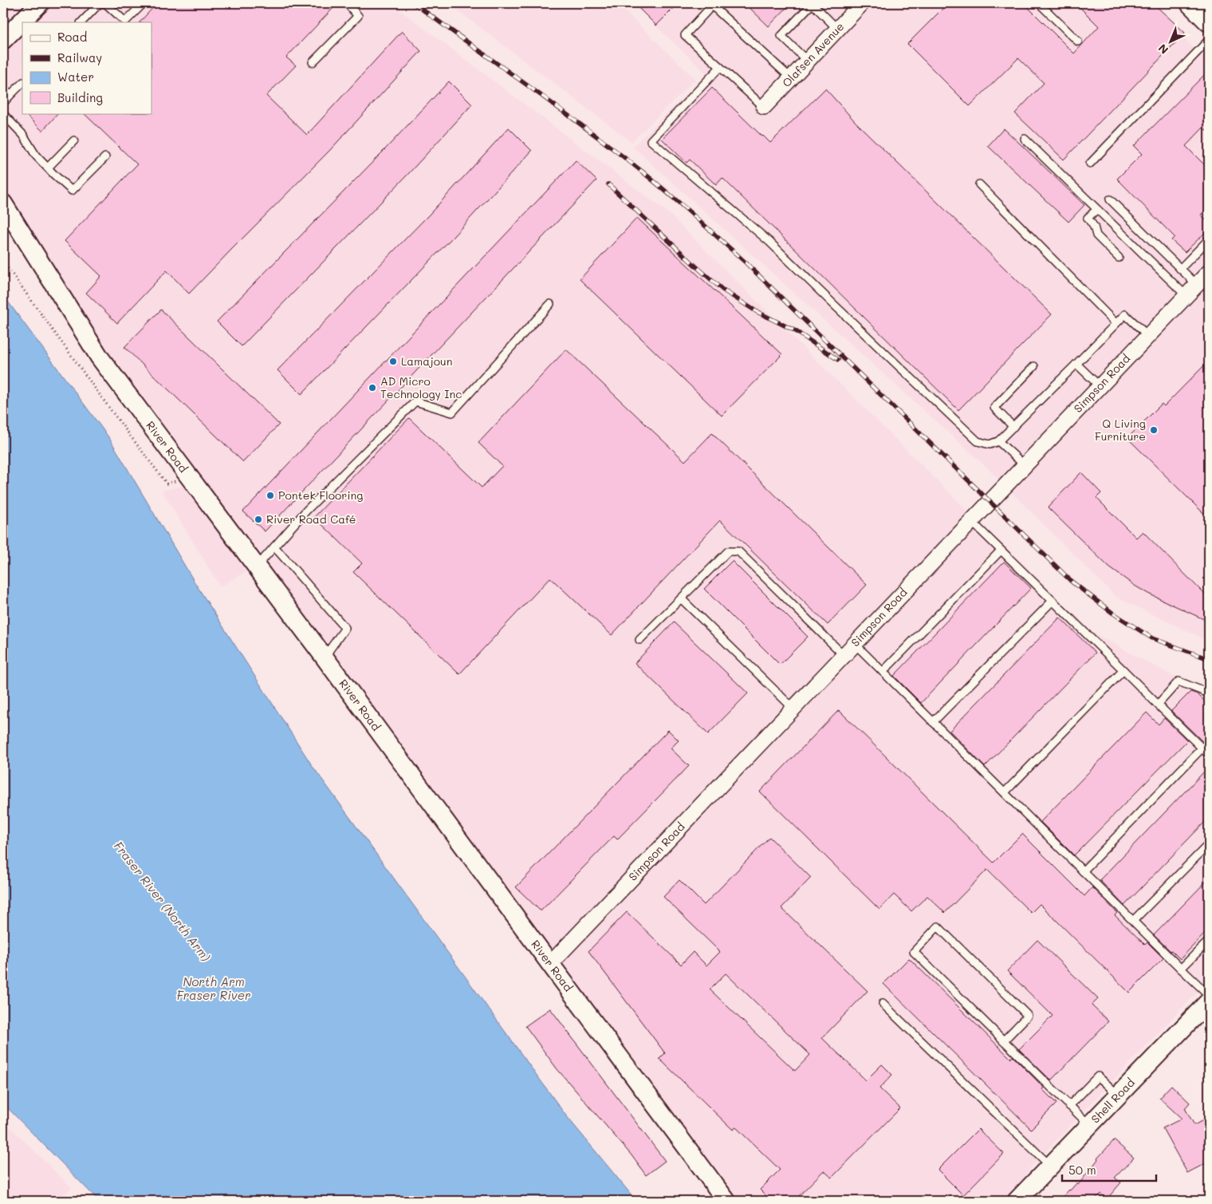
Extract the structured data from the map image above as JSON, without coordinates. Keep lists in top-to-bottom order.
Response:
{
  "streets": {
    "street": [
      "Olafsen Avenue",
      "Simpson Road",
      "River Road",
      "Shell Road"
    ]
  },
  "crossings": [
    ["Simpson Road", "River Road"]
  ],
  "water": ["Fraser River (North Arm)", "North Arm Fraser River"],
  "places": [
    "Lamajoun",
    "AD Micro Technology Inc",
    "Q Living Furniture",
    "Pontek Flooring",
    "River Road Café"
  ],
  "legend": [
    "Road",
    "Railway",
    "Water",
    "Building"
  ],
  "scale_bar": "50 m",
  "north": "bottom left"
}
